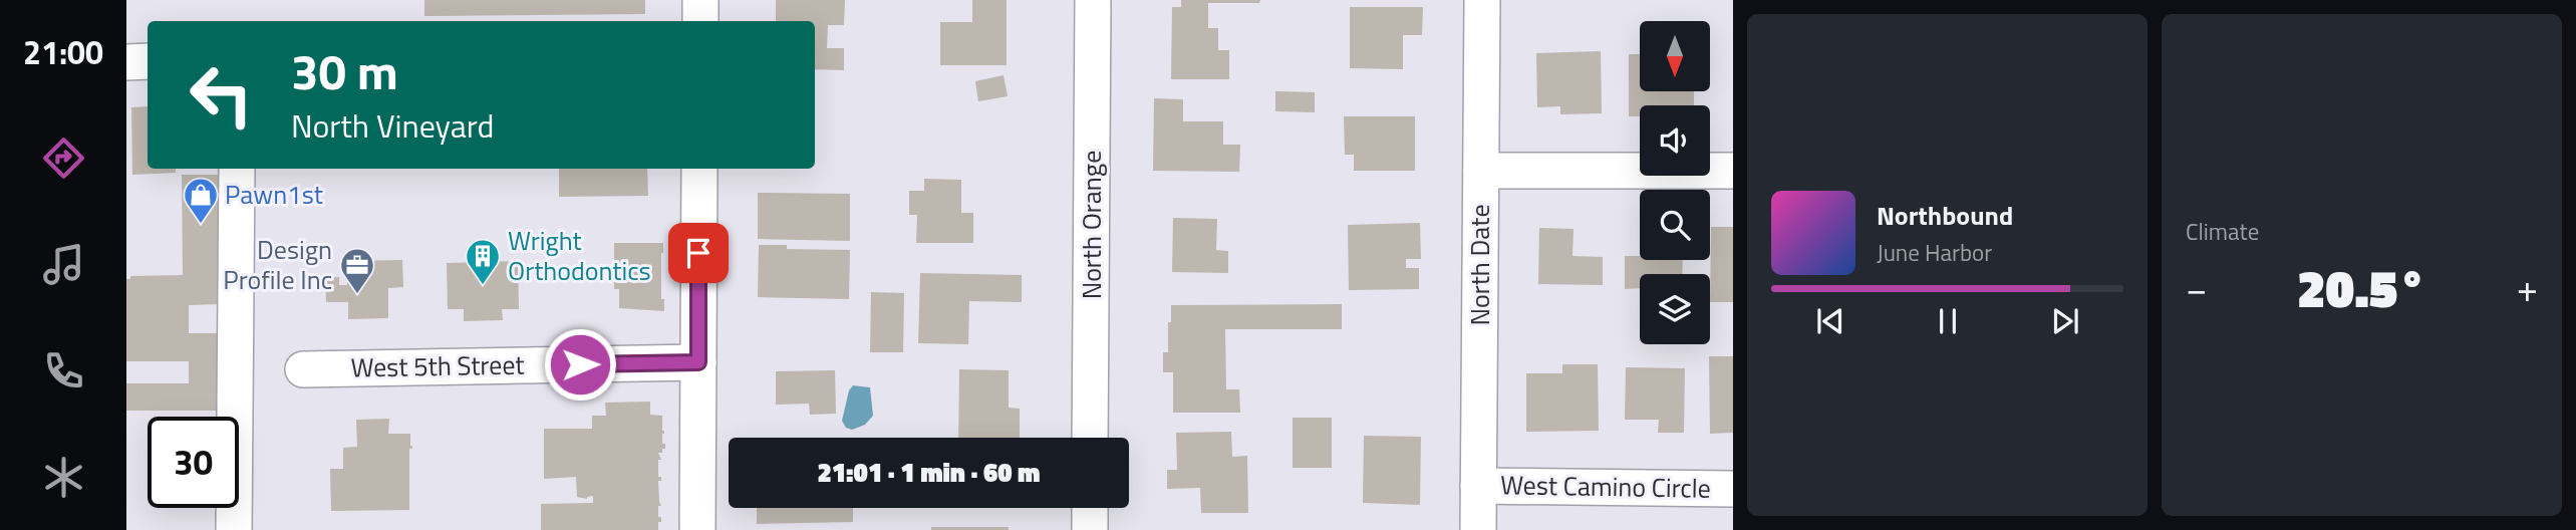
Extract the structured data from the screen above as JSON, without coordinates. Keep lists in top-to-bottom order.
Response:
{
  "streets": {
    "street": [
      "North Orange",
      "North Date",
      "West 5th Street",
      "West Camino Circle"
    ]
  },
  "crossings": [
    ["North Date", "West Camino Circle"]
  ],
  "places": {
    "shop": ["Pawn1st"],
    "building": ["Wright Orthodontics"],
    "office": ["Design Profile Inc"]
  },
  "north": "bottom",
  "page": {
    "tabs": "21:00",
    "tile": "Climate",
    "turn": ["30 m", "North Vineyard"],
    "song": ["Northbound", "June Harbor"],
    "heat": ["−", "20.5°", "+"],
    "limit": "30",
    "trip": "21:01 · 1 min · 60 m"
  }
}
